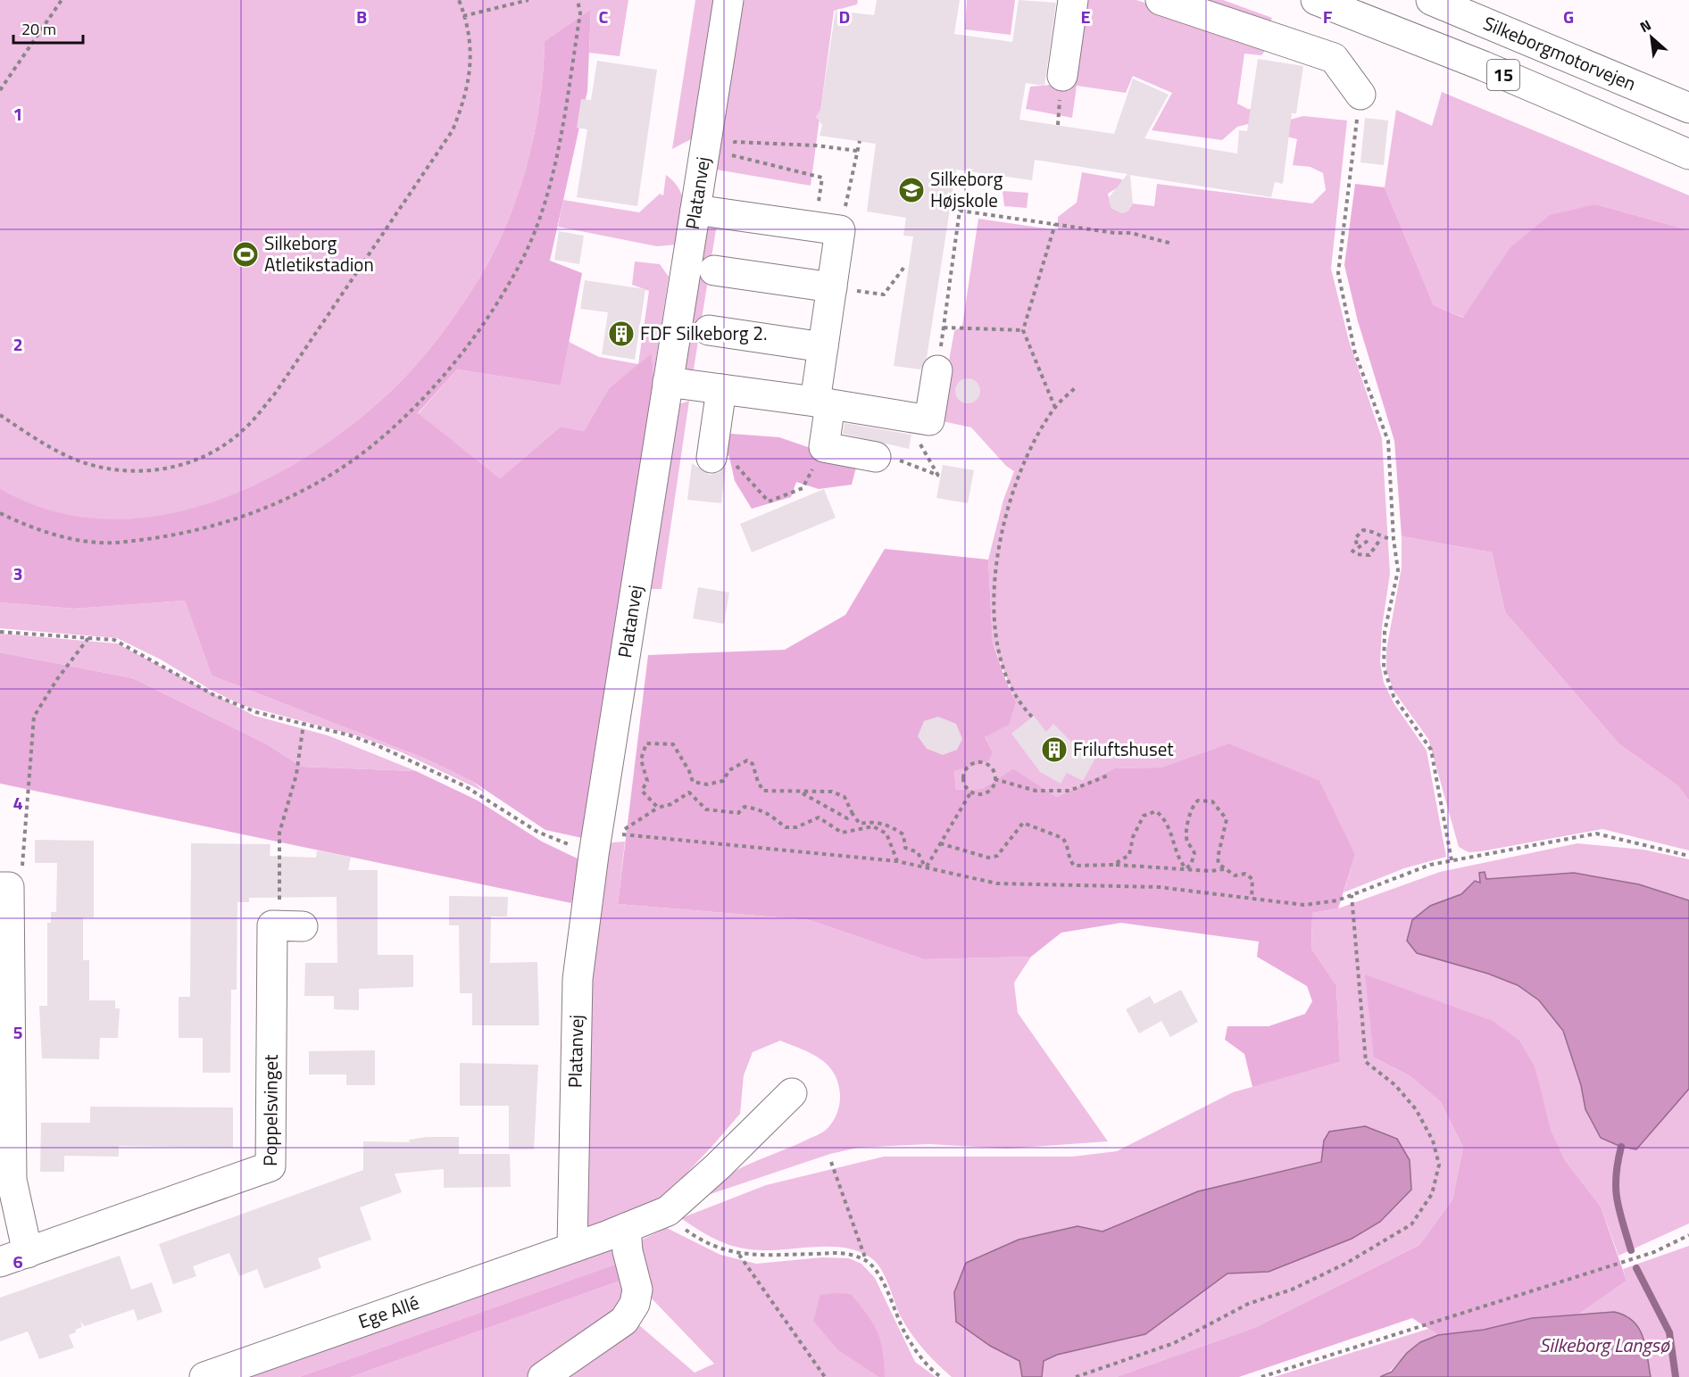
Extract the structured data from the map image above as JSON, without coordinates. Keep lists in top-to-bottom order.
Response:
{
  "streets": {
    "main road": [
      "Silkeborgmotorvejen",
      "15",
      "Platanvej",
      "Poppelsvinget",
      "Ege Allé"
    ]
  },
  "crossings": [
    ["Platanvej", "Ege Allé"]
  ],
  "water": ["Silkeborg Langsø"],
  "places": {
    "school or university": ["Silkeborg Højskole"],
    "sports": ["Silkeborg Atletikstadion"],
    "building": ["FDF Silkeborg 2.", "Friluftshuset"]
  },
  "scale_bar": "20 m",
  "north": "top left",
  "grid": {
    "columns": [
      "B",
      "C",
      "D",
      "E",
      "F",
      "G"
    ],
    "rows": [
      "1",
      "2",
      "3",
      "4",
      "5",
      "6"
    ]
  }
}
